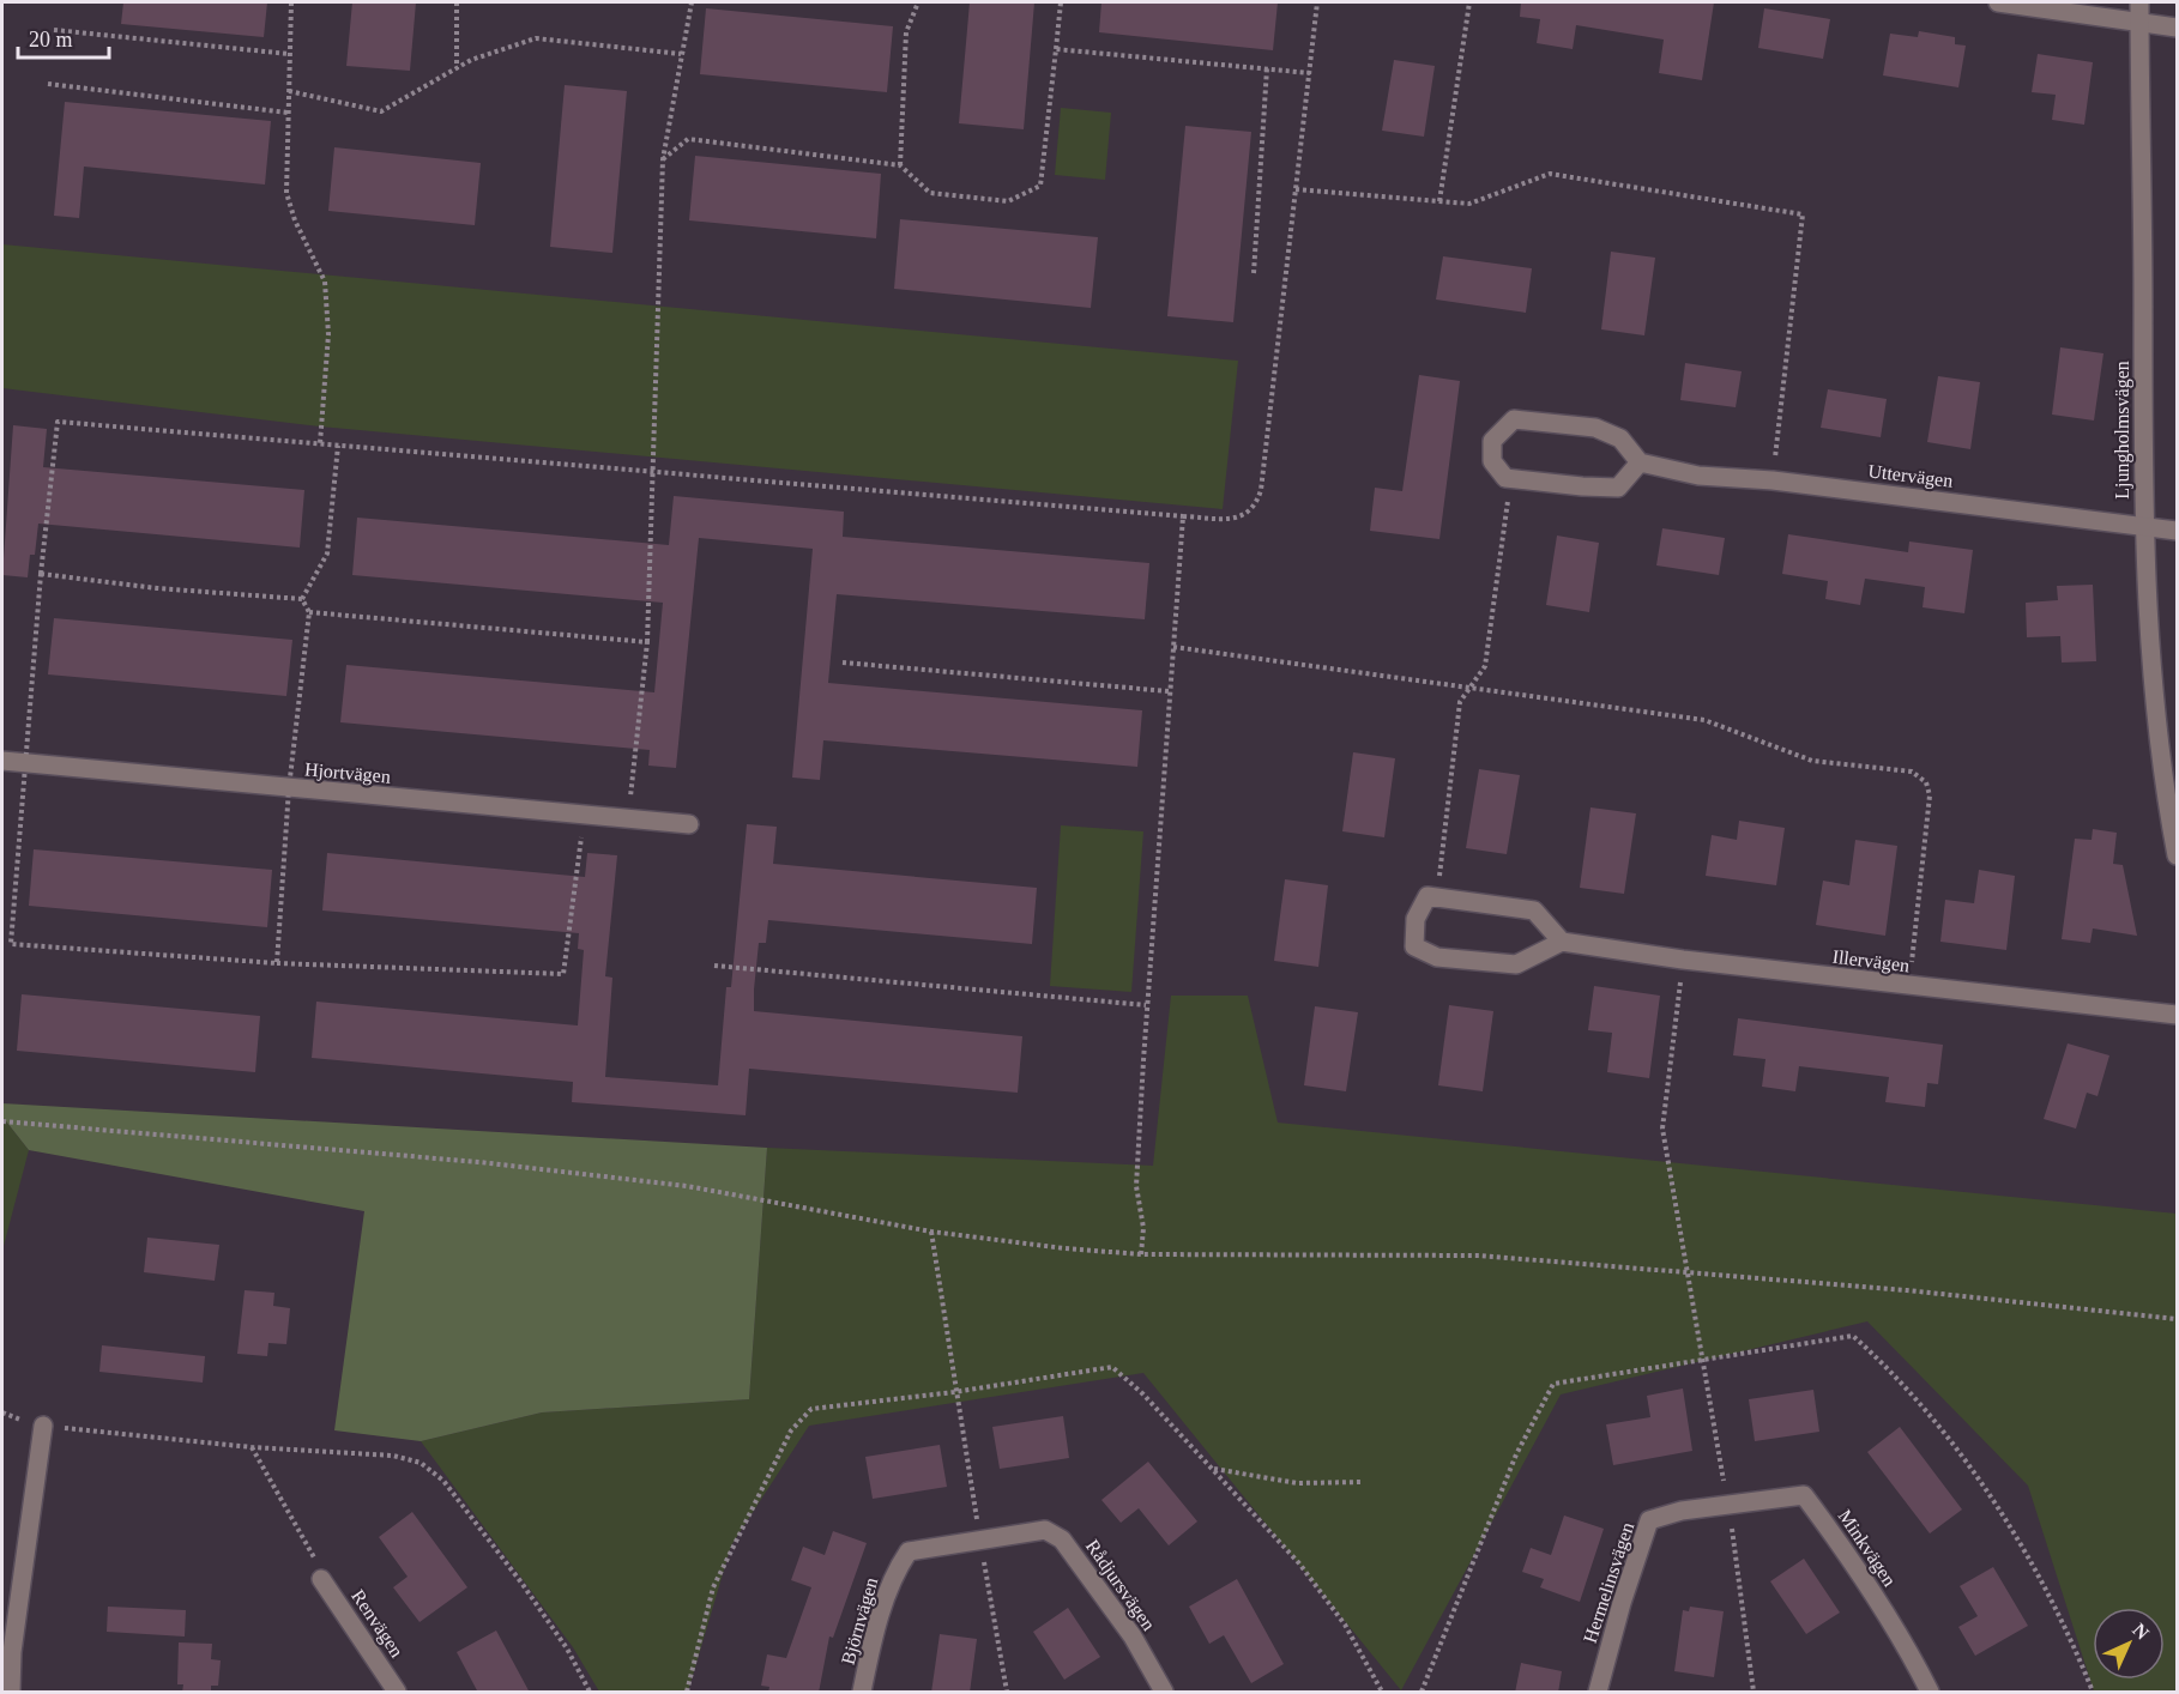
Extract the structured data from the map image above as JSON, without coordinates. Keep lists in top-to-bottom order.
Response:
{
  "streets": {
    "street": [
      "Ljungholmsvägen",
      "Uttervägen",
      "Hjortvägen",
      "Illervägen",
      "Minkvägen",
      "Hermelinsvägen",
      "Rådjursvägen",
      "Björnvägen",
      "Renvägen"
    ]
  },
  "crossings": [
    ["Ljungholmsvägen", "Uttervägen"],
    ["Minkvägen", "Hermelinsvägen"],
    ["Rådjursvägen", "Björnvägen"]
  ],
  "scale_bar": "20 m",
  "north": "top right"
}
